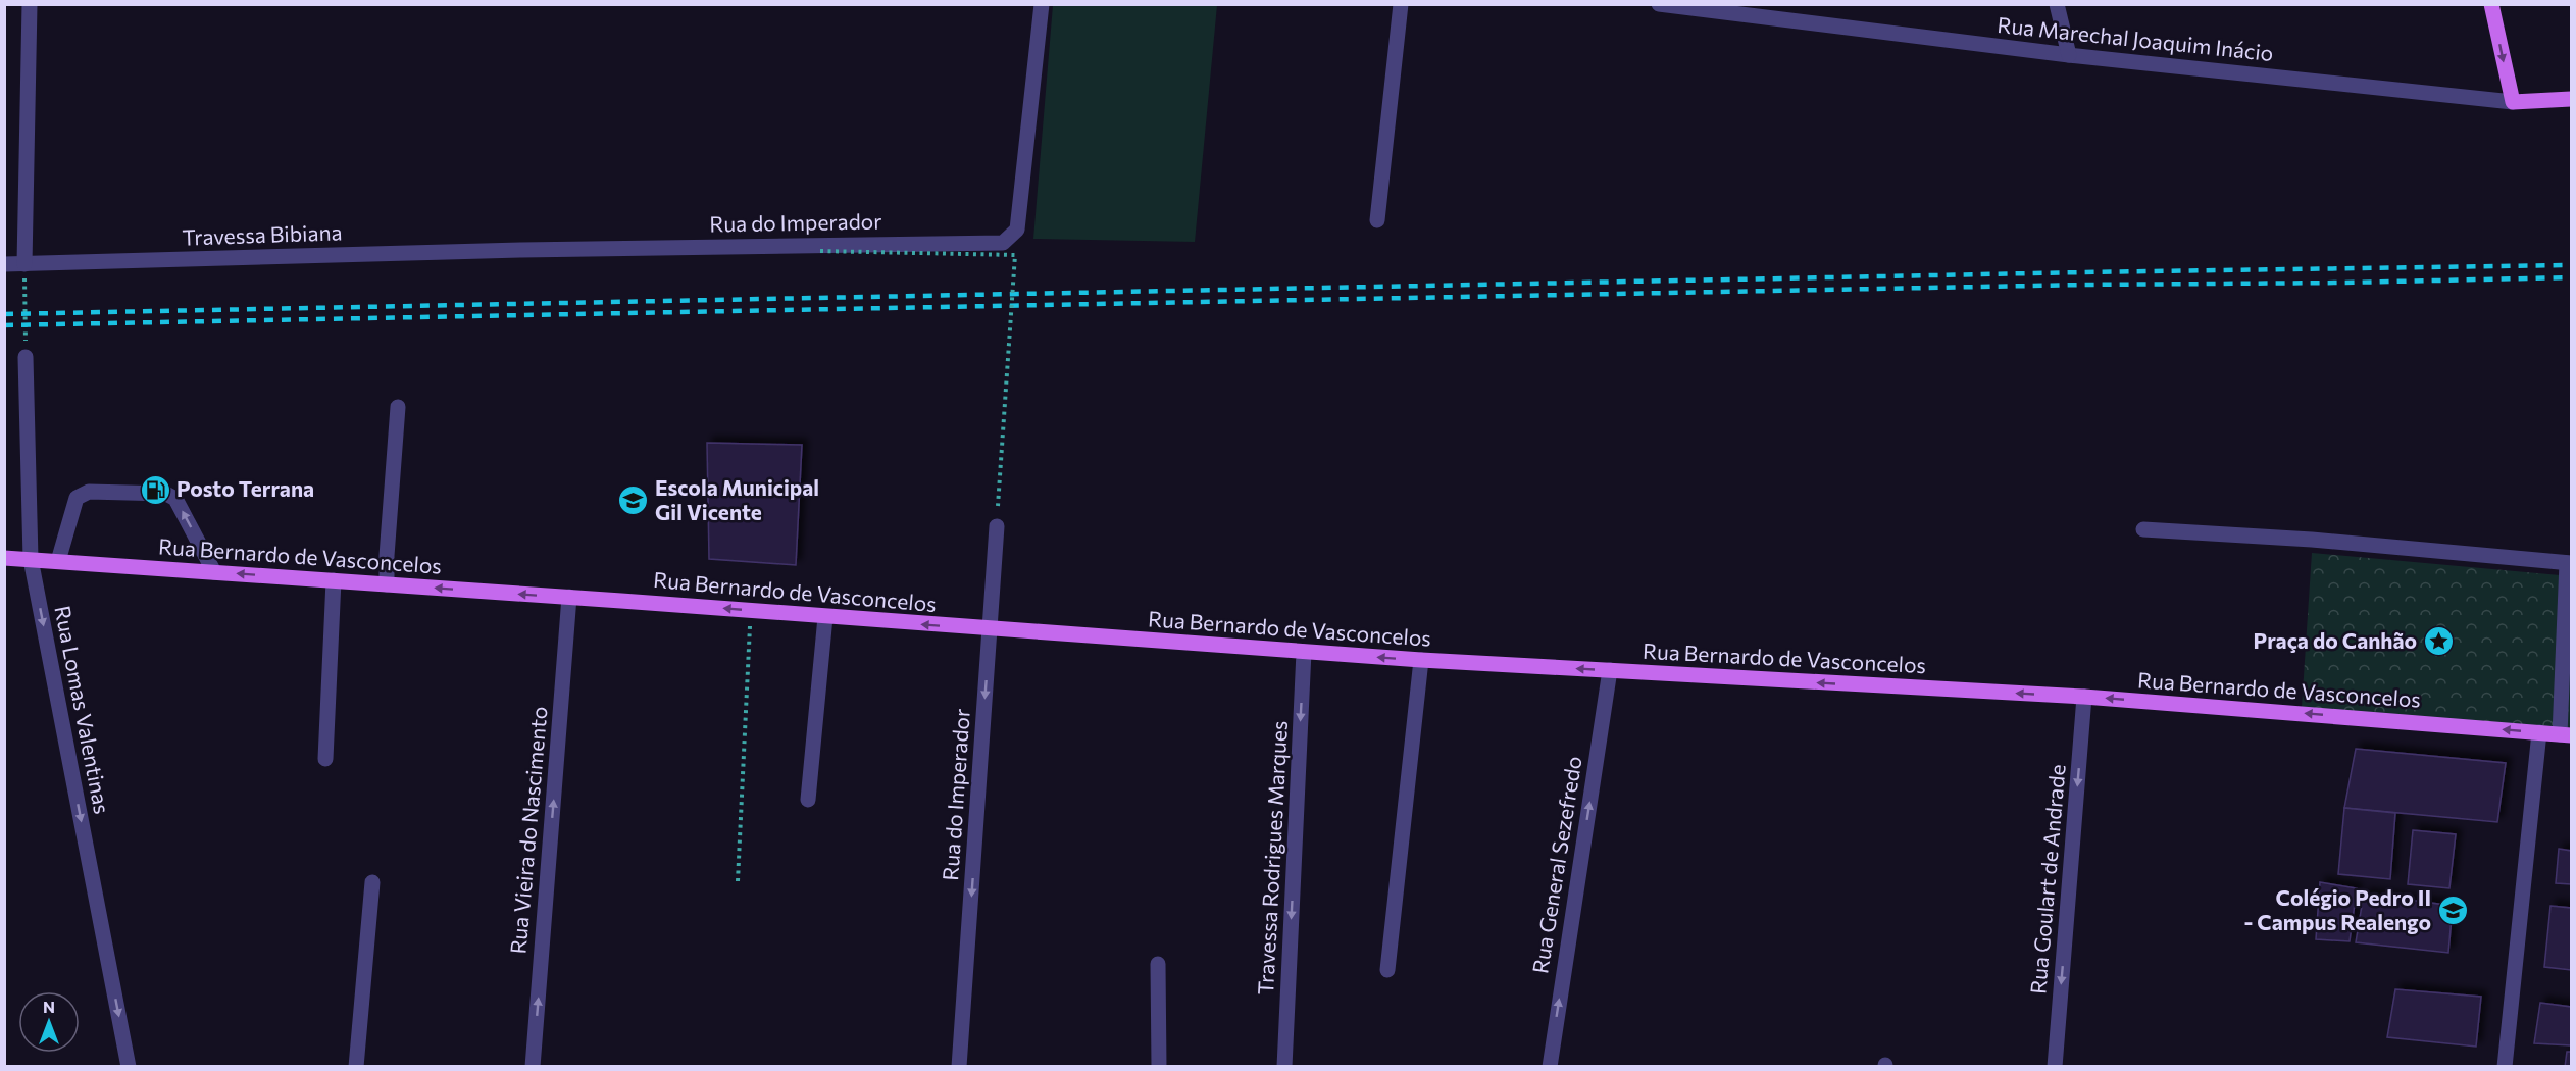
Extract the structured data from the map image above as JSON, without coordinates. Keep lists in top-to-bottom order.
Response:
{
  "streets": {
    "main road": ["Rua Marechal Joaquim Inácio", "Rua Bernardo de Vasconcelos"],
    "street": [
      "Rua do Imperador",
      "Travessa Bibiana",
      "Rua Lomas Valentinas",
      "Rua Vieira do Nascimento",
      "Travessa Rodrigues Marques",
      "Rua General Sezefredo",
      "Rua Goulart de Andrade"
    ]
  },
  "crossings": [
    ["Rua do Imperador", "Travessa Bibiana"],
    ["Rua do Imperador", "Rua Bernardo de Vasconcelos"],
    ["Rua Bernardo de Vasconcelos", "Rua Lomas Valentinas"],
    ["Rua Bernardo de Vasconcelos", "Rua Vieira do Nascimento"],
    ["Rua Bernardo de Vasconcelos", "Travessa Rodrigues Marques"],
    ["Rua Bernardo de Vasconcelos", "Rua General Sezefredo"],
    ["Rua Bernardo de Vasconcelos", "Rua Goulart de Andrade"]
  ],
  "one_way": [
    "Rua Bernardo de Vasconcelos",
    "Rua Lomas Valentinas",
    "Rua Vieira do Nascimento",
    "Rua General Sezefredo",
    "Rua Goulart de Andrade"
  ],
  "places": {
    "fuel station": ["Posto Terrana"],
    "school or university": ["Escola Municipal Gil Vicente", "Colégio Pedro II - Campus Realengo"],
    "place": ["Praça do Canhão"]
  },
  "north": "top"
}
